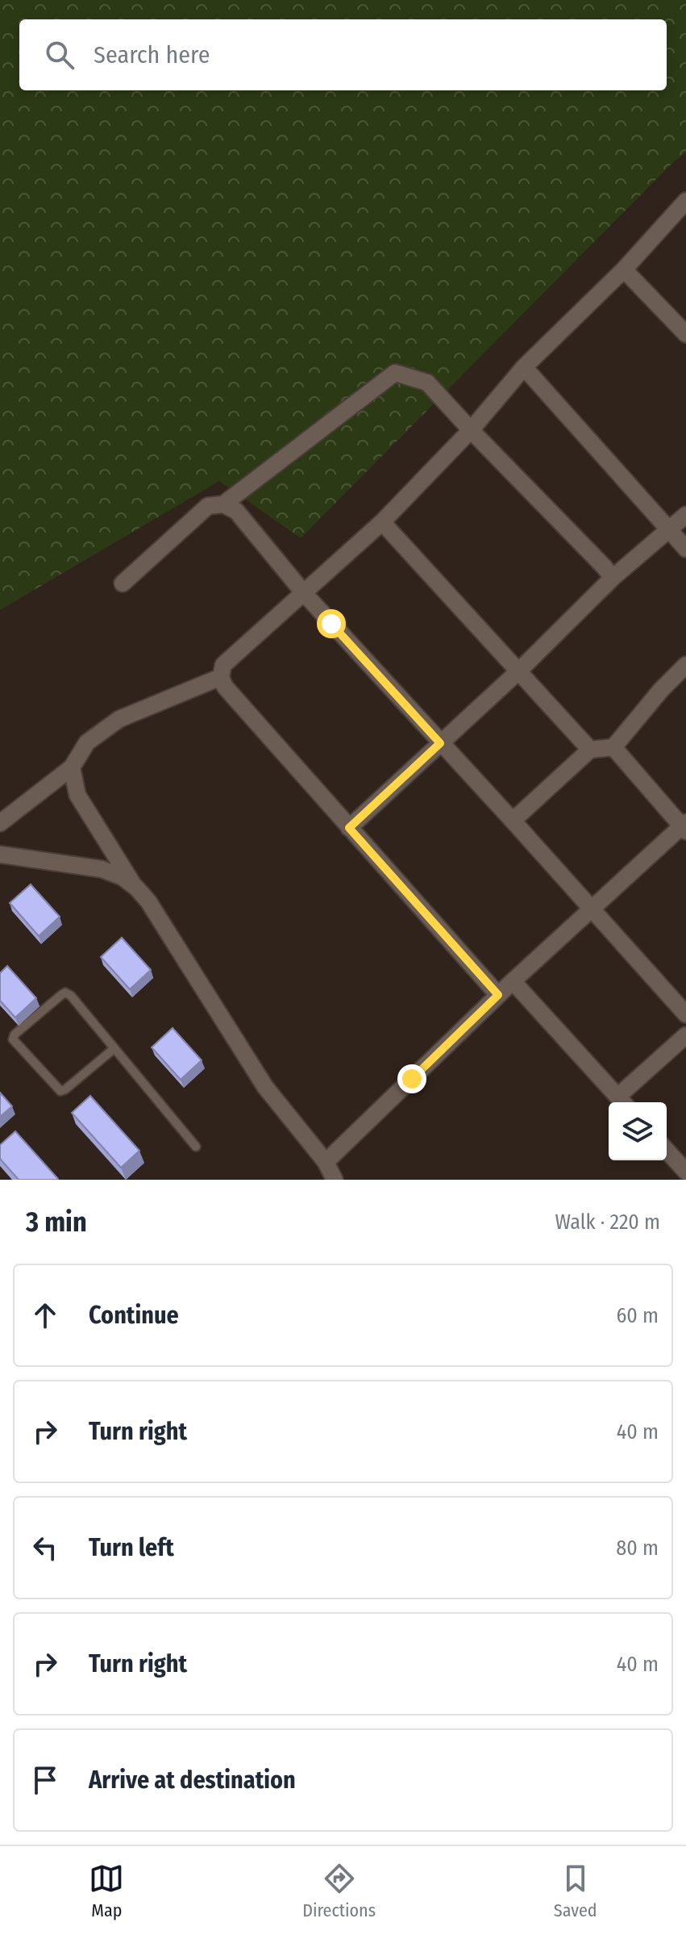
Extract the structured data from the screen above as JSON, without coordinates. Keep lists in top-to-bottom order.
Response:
{
  "page": {
    "search": "Search here",
    "heading": ["3 min", "Walk · 220 m"],
    "list": [
      ["Continue", "60 m"],
      ["Turn right", "40 m"],
      ["Turn left", "80 m"],
      ["Turn right", "40 m"],
      "Arrive at destination"
    ],
    "nav": ["Map", "Directions", "Saved"]
  }
}
